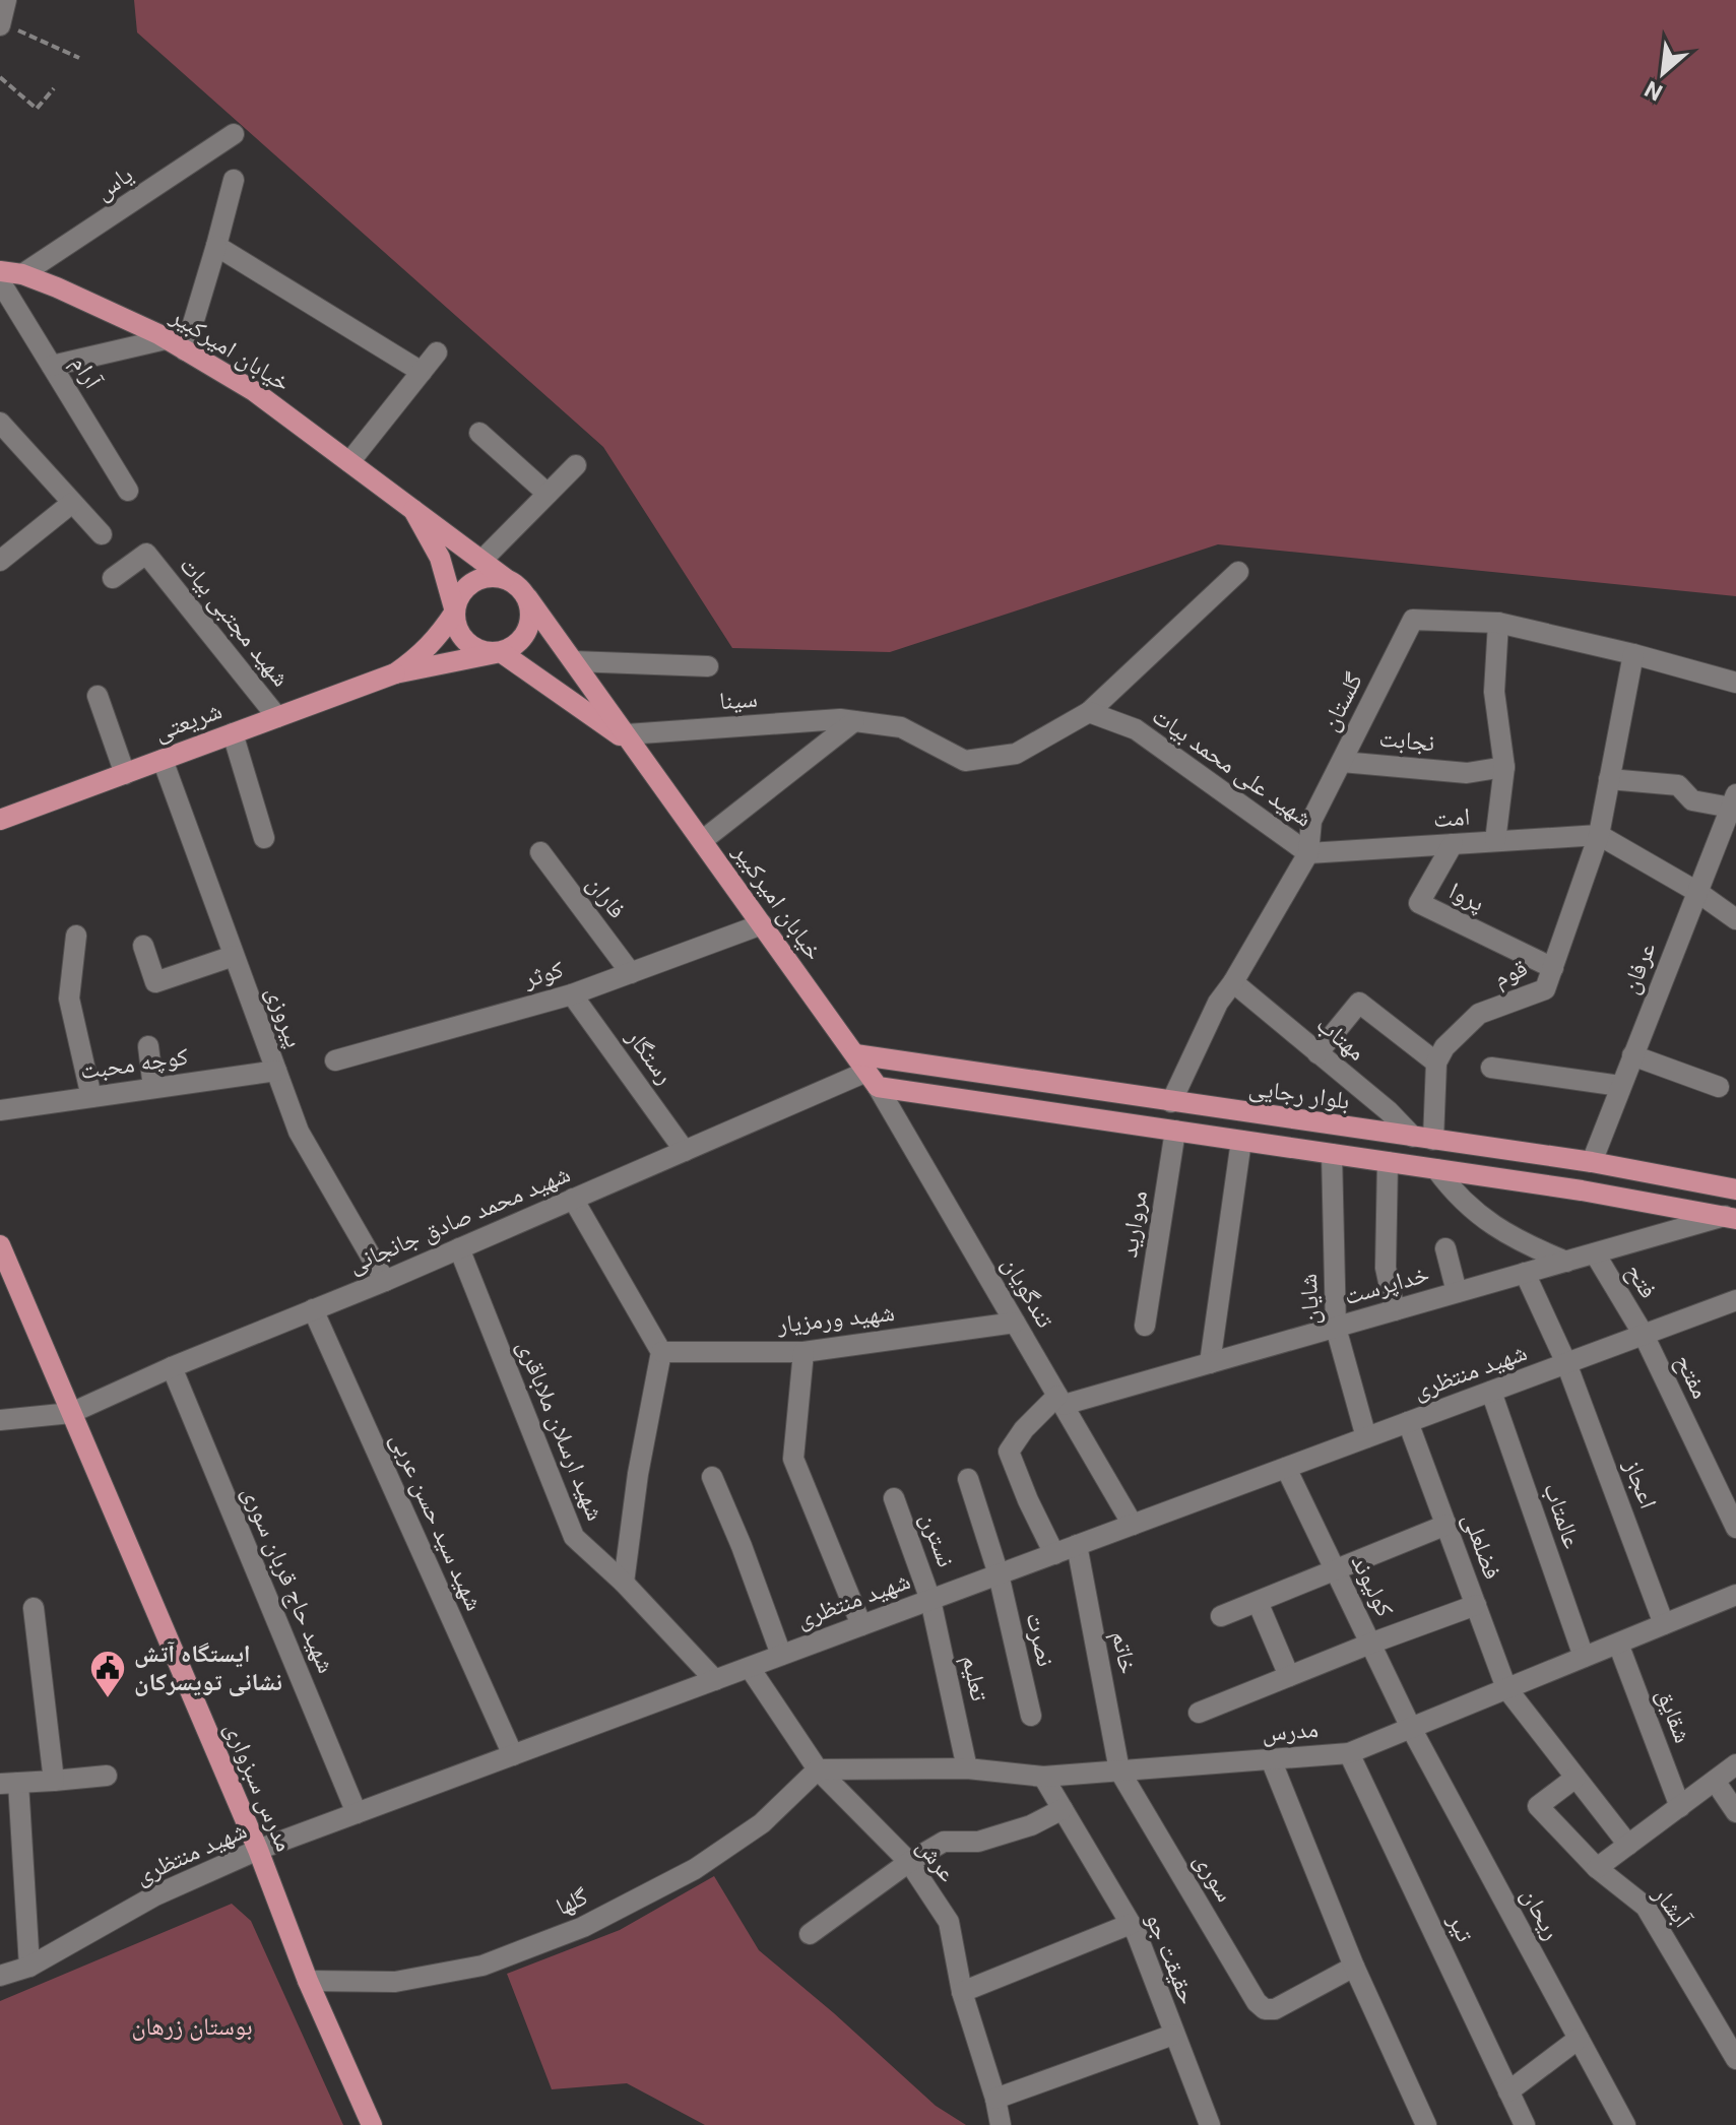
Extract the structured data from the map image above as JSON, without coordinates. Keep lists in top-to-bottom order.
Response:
{
  "streets": {
    "main road": [
      "خیابان امیرکبیر",
      "شریعتی",
      "بلوار رجایی",
      "مدرس سبزواری"
    ],
    "street": [
      "یاس",
      "آرام",
      "شهید مجتبی بیات",
      "سینا",
      "گلستان",
      "نجابت",
      "شهید علی محمد بیات",
      "امت",
      "فاران",
      "پروا",
      "عرفان",
      "قوم",
      "کوثر",
      "پیروزی",
      "مهتاب",
      "رستگار",
      "کوچه محبت",
      "شهید محمد صادق جانجانی",
      "مروارید",
      "فتح",
      "خداپرست",
      "تندگویان",
      "شایان",
      "شهید ورمزیار",
      "شهید منتظری",
      "مفتح",
      "شهید ارسلان ملاباقری",
      "اعجاز",
      "عالمتاب",
      "شهید سید حسن عربی",
      "نسترن",
      "فضلعلی",
      "شهید حاج قربان سوری",
      "کولیوند",
      "نصرت",
      "خاتم",
      "تعلیم",
      "شقایق",
      "مدرس",
      "عرش",
      "سوری",
      "گلها",
      "آبشار",
      "ریحان",
      "تیر",
      "حقیقت جو"
    ]
  },
  "crossings": [
    ["یاس", "خیابان امیرکبیر"],
    ["خیابان امیرکبیر", "سینا"],
    ["خیابان امیرکبیر", "کوثر"],
    ["خیابان امیرکبیر", "بلوار رجایی"],
    ["خیابان امیرکبیر", "شهید محمد صادق جانجانی"],
    ["خیابان امیرکبیر", "تندگویان"],
    ["شهید مجتبی بیات", "شریعتی"],
    ["گلستان", "نجابت"],
    ["گلستان", "شهید علی محمد بیات"],
    ["گلستان", "امت"],
    ["گلستان", "مهتاب"],
    ["گلستان", "بلوار رجایی"],
    ["شریعتی", "پیروزی"],
    ["شهید علی محمد بیات", "امت"],
    ["امت", "پروا"],
    ["امت", "قوم"],
    ["فاران", "کوثر"],
    ["پروا", "قوم"],
    ["عرفان", "بلوار رجایی"],
    ["کوثر", "رستگار"],
    ["پیروزی", "کوچه محبت"],
    ["پیروزی", "شهید محمد صادق جانجانی"],
    ["مهتاب", "بلوار رجایی"],
    ["رستگار", "شهید محمد صادق جانجانی"],
    ["بلوار رجایی", "شهید محمد صادق جانجانی"],
    ["بلوار رجایی", "تندگویان"],
    ["شهید محمد صادق جانجانی", "تندگویان"],
    ["شهید محمد صادق جانجانی", "شهید ارسلان ملاباقری"],
    ["شهید محمد صادق جانجانی", "شهید سید حسن عربی"],
    ["شهید محمد صادق جانجانی", "شهید حاج قربان سوری"],
    ["شهید محمد صادق جانجانی", "مدرس سبزواری"],
    ["فتح", "خداپرست"],
    ["فتح", "شهید منتظری"],
    ["فتح", "مفتح"],
    ["خداپرست", "تندگویان"],
    ["خداپرست", "شایان"],
    ["خداپرست", "اعجاز"],
    ["تندگویان", "شهید ورمزیار"],
    ["تندگویان", "شهید منتظری"],
    ["شایان", "شهید منتظری"],
    ["شهید منتظری", "مفتح"],
    ["شهید منتظری", "شهید ارسلان ملاباقری"],
    ["شهید منتظری", "اعجاز"],
    ["شهید منتظری", "عالمتاب"],
    ["شهید منتظری", "شهید سید حسن عربی"],
    ["شهید منتظری", "نسترن"],
    ["شهید منتظری", "فضلعلی"],
    ["شهید منتظری", "شهید حاج قربان سوری"],
    ["شهید منتظری", "کولیوند"],
    ["شهید منتظری", "نصرت"],
    ["شهید منتظری", "خاتم"],
    ["شهید منتظری", "تعلیم"],
    ["شهید منتظری", "مدرس سبزواری"],
    ["شهید منتظری", "عرش"],
    ["اعجاز", "مدرس"],
    ["عالمتاب", "مدرس"],
    ["نسترن", "تعلیم"],
    ["فضلعلی", "مدرس"],
    ["فضلعلی", "آبشار"],
    ["کولیوند", "مدرس"],
    ["کولیوند", "ریحان"],
    ["خاتم", "مدرس"],
    ["خاتم", "سوری"],
    ["تعلیم", "مدرس"],
    ["شقایق", "مدرس"],
    ["مدرس", "عرش"],
    ["مدرس", "سوری"],
    ["مدرس", "گلها"],
    ["مدرس", "ریحان"],
    ["مدرس", "تیر"],
    ["مدرس", "حقیقت جو"],
    ["مدرس سبزواری", "گلها"],
    ["عرش", "گلها"]
  ],
  "parks": ["بوستان زرهان"],
  "places": {
    "public building": ["ایستگاه آتش نشانی تویسرکان"]
  },
  "north": "bottom left"
}
